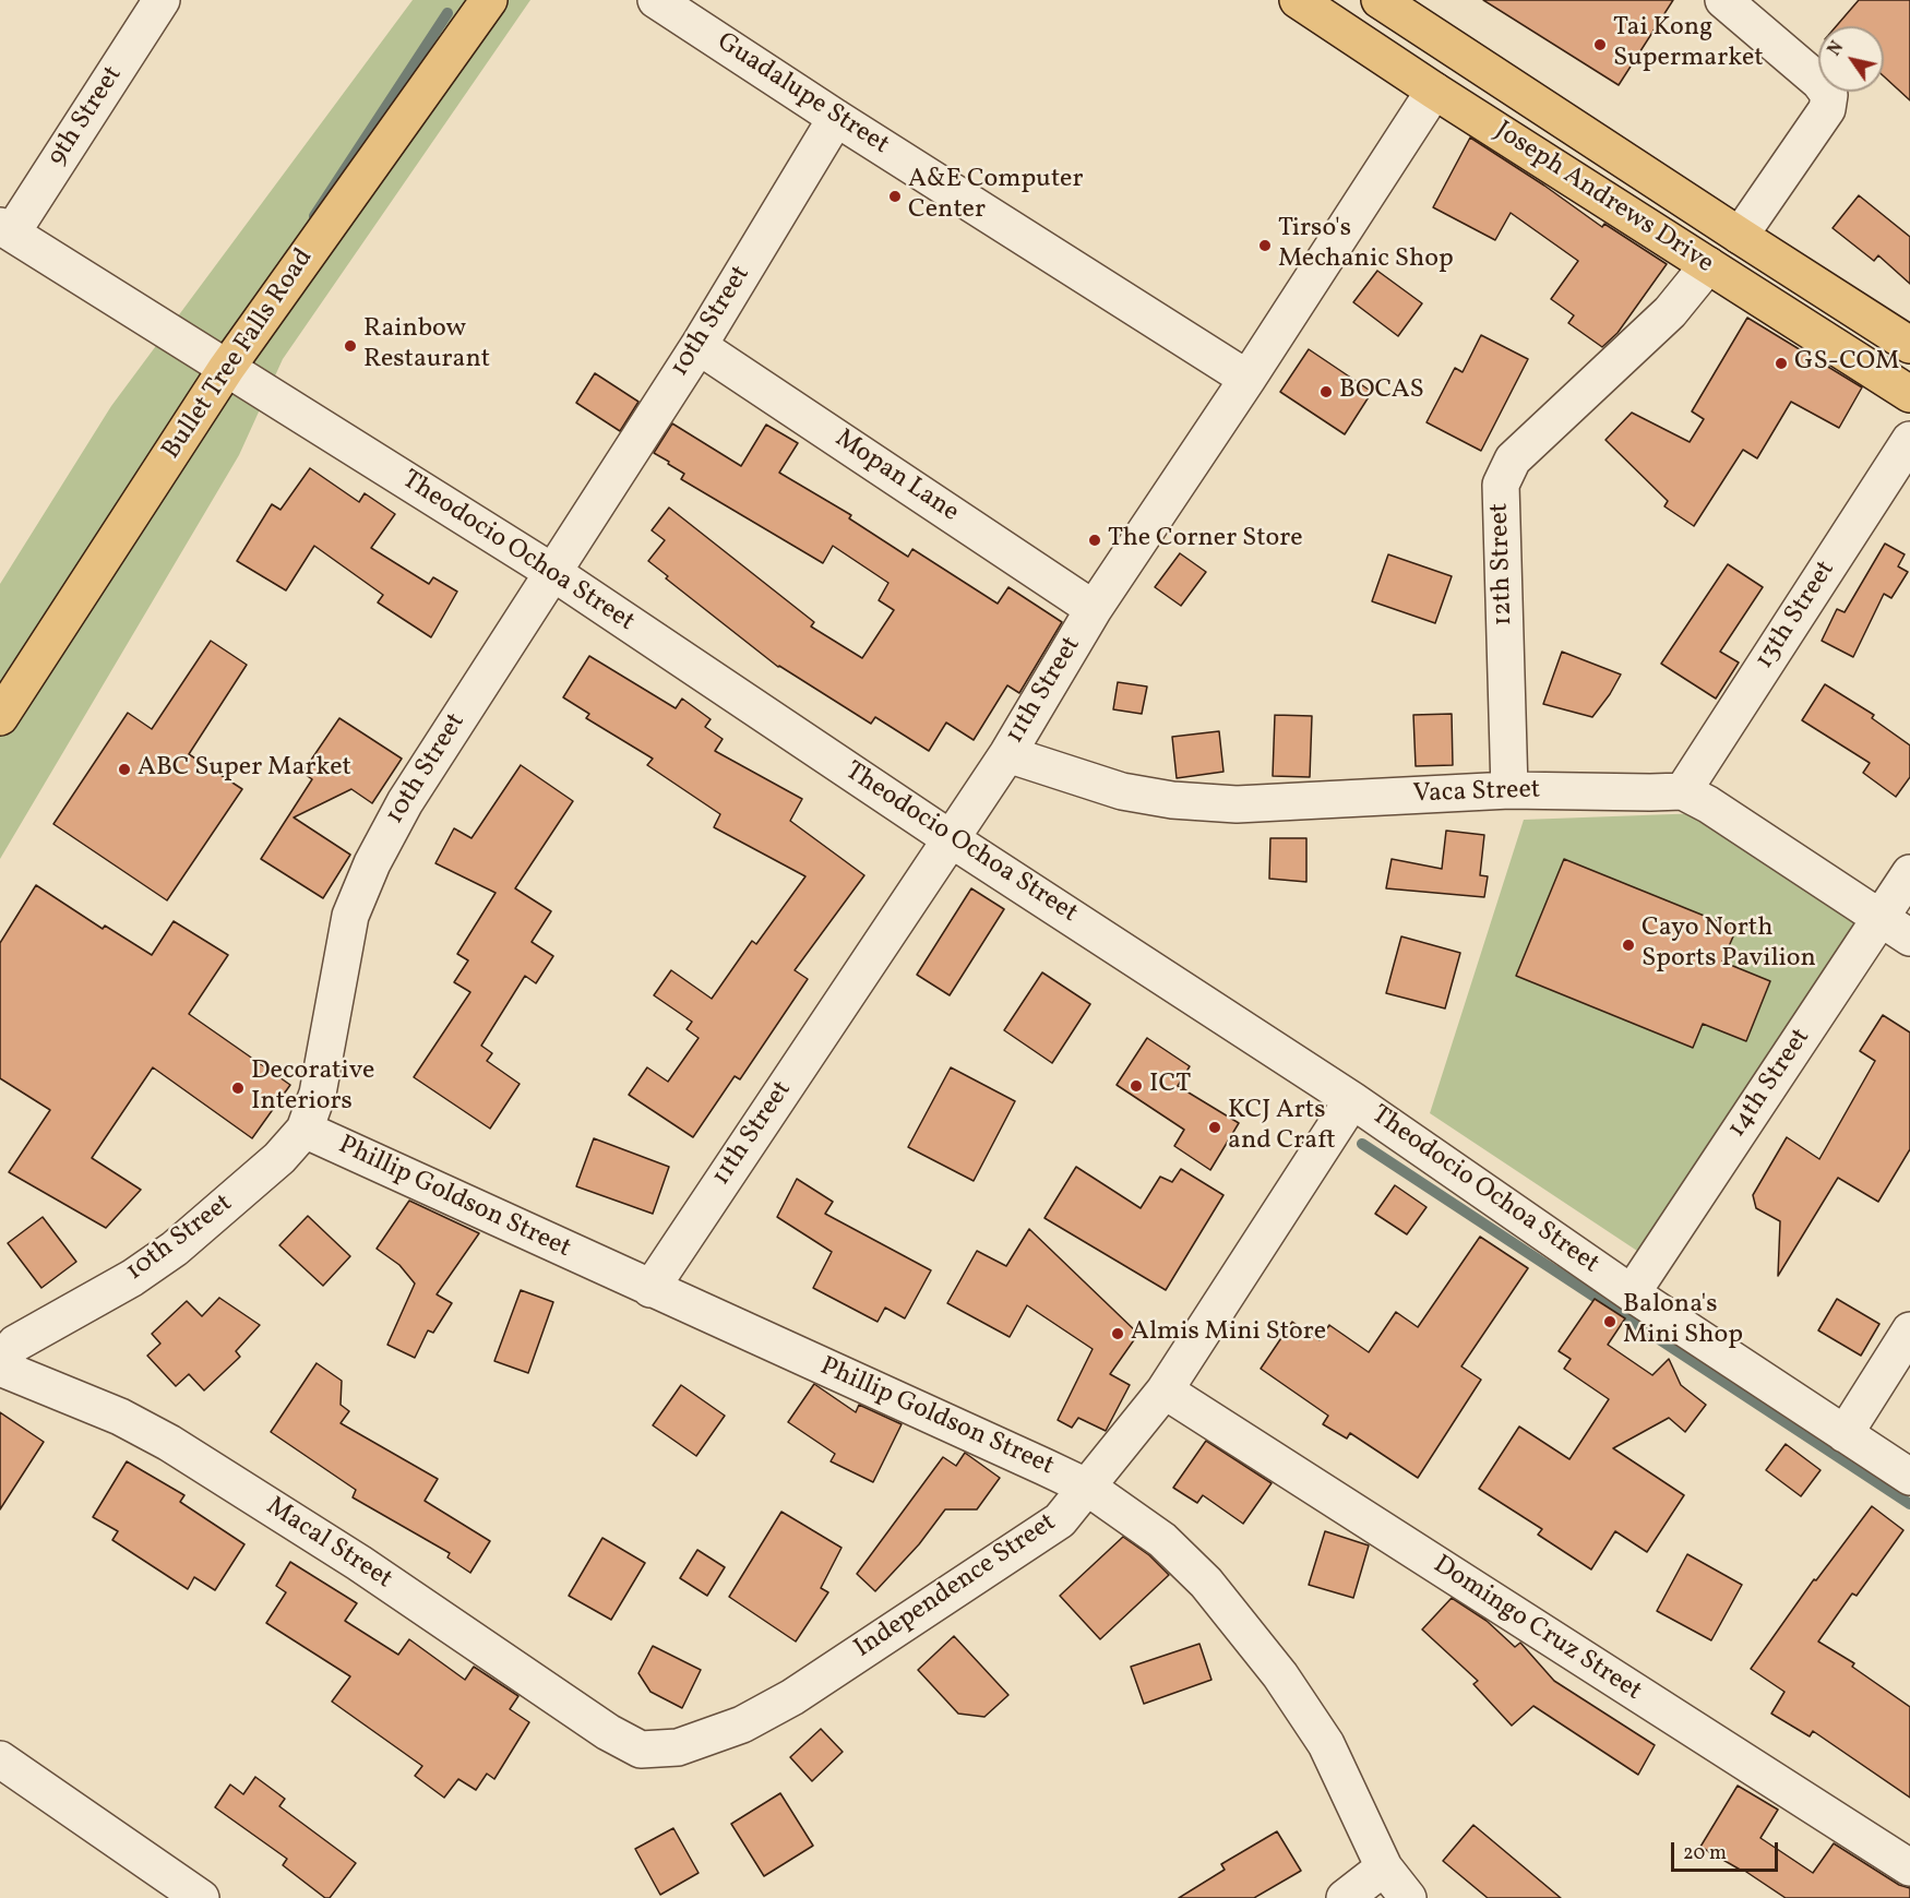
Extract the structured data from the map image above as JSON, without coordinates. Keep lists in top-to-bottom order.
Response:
{
  "streets": {
    "main road": ["Joseph Andrews Drive", "Bullet Tree Falls Road"],
    "street": [
      "Guadalupe Street",
      "9th Street",
      "10th Street",
      "Mopan Lane",
      "Theodocio Ochoa Street",
      "12th Street",
      "13th Street",
      "11th Street",
      "Vaca Street",
      "14th Street",
      "Phillip Goldson Street",
      "Macal Street",
      "Independence Street",
      "Domingo Cruz Street"
    ]
  },
  "crossings": [
    ["Guadalupe Street", "10th Street"],
    ["Guadalupe Street", "11th Street"],
    ["9th Street", "Theodocio Ochoa Street"],
    ["Joseph Andrews Drive", "12th Street"],
    ["Joseph Andrews Drive", "11th Street"],
    ["10th Street", "Mopan Lane"],
    ["10th Street", "Theodocio Ochoa Street"],
    ["10th Street", "Phillip Goldson Street"],
    ["Bullet Tree Falls Road", "Theodocio Ochoa Street"],
    ["Mopan Lane", "11th Street"],
    ["Theodocio Ochoa Street", "11th Street"],
    ["Theodocio Ochoa Street", "14th Street"],
    ["Theodocio Ochoa Street", "Independence Street"],
    ["12th Street", "Vaca Street"],
    ["13th Street", "Vaca Street"],
    ["11th Street", "Vaca Street"],
    ["11th Street", "Phillip Goldson Street"],
    ["Phillip Goldson Street", "Independence Street"],
    ["Macal Street", "Independence Street"],
    ["Independence Street", "Domingo Cruz Street"]
  ],
  "places": [
    "Tai Kong Supermarket",
    "A&E Computer Center",
    "Tirso's Mechanic Shop",
    "Rainbow Restaurant",
    "GS-COM",
    "BOCAS",
    "The Corner Store",
    "ABC Super Market",
    "Cayo North Sports Pavilion",
    "ICT",
    "Decorative Interiors",
    "KCJ Arts and Craft",
    "Balona's Mini Shop",
    "Almis Mini Store"
  ],
  "scale_bar": "20 m",
  "north": "top left"
}
